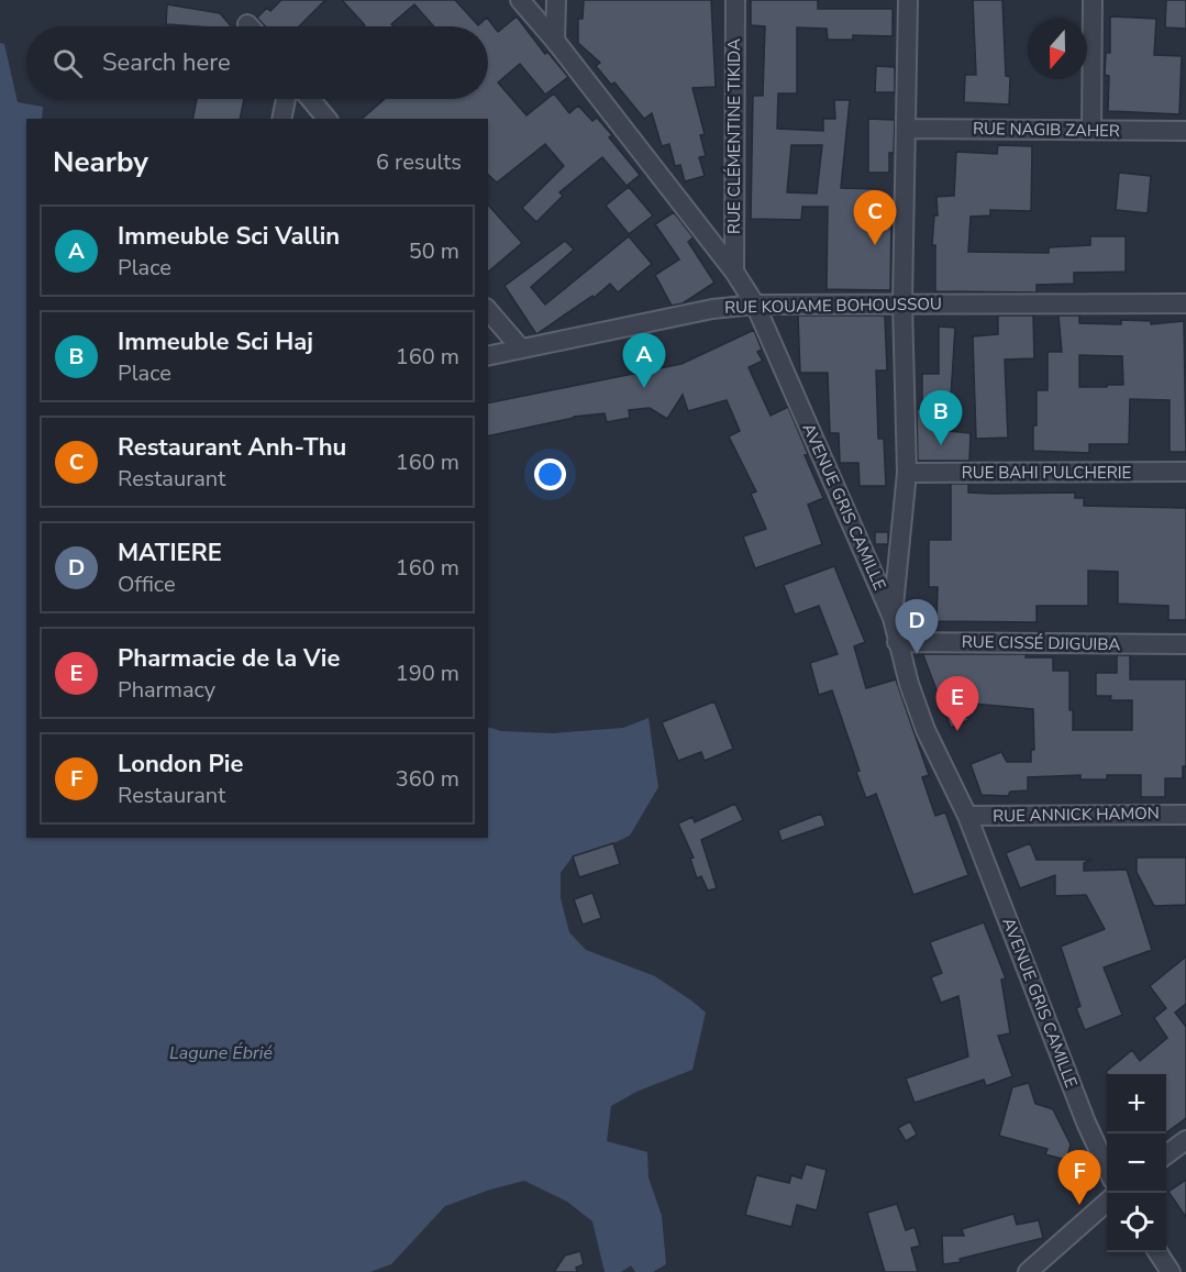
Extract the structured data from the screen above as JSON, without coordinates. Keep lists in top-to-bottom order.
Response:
{
  "streets": {
    "street": [
      "RUE NAGIB ZAHER",
      "RUE CLÉMENTINE TIKIDA",
      "RUE KOUAME BOHOUSSOU",
      "RUE BAHI PULCHERIE",
      "AVENUE GRIS CAMILLE",
      "RUE CISSÉ DJIGUIBA",
      "RUE ANNICK HAMON"
    ]
  },
  "crossings": [
    ["RUE CLÉMENTINE TIKIDA", "AVENUE GRIS CAMILLE"],
    ["RUE KOUAME BOHOUSSOU", "AVENUE GRIS CAMILLE"],
    ["AVENUE GRIS CAMILLE", "RUE CISSÉ DJIGUIBA"],
    ["AVENUE GRIS CAMILLE", "RUE ANNICK HAMON"]
  ],
  "water": ["Lagune Ébrié"],
  "north": "bottom",
  "page": {
    "search": "Search here",
    "heading": ["Nearby", "6 results"],
    "pins": [
      "C",
      "A",
      "B",
      "D",
      "E",
      "F"
    ],
    "list": [
      {
        "mark": "A",
        "name": "Immeuble Sci Vallin",
        "note": "Place",
        "value": "50 m"
      },
      {
        "mark": "B",
        "name": "Immeuble Sci Haj",
        "note": "Place",
        "value": "160 m"
      },
      {
        "mark": "C",
        "name": "Restaurant Anh-Thu",
        "note": "Restaurant",
        "value": "160 m"
      },
      {
        "mark": "D",
        "name": "MATIERE",
        "note": "Office",
        "value": "160 m"
      },
      {
        "mark": "E",
        "name": "Pharmacie de la Vie",
        "note": "Pharmacy",
        "value": "190 m"
      },
      {
        "mark": "F",
        "name": "London Pie",
        "note": "Restaurant",
        "value": "360 m"
      }
    ],
    "map_buttons": ["+", "−"]
  }
}
